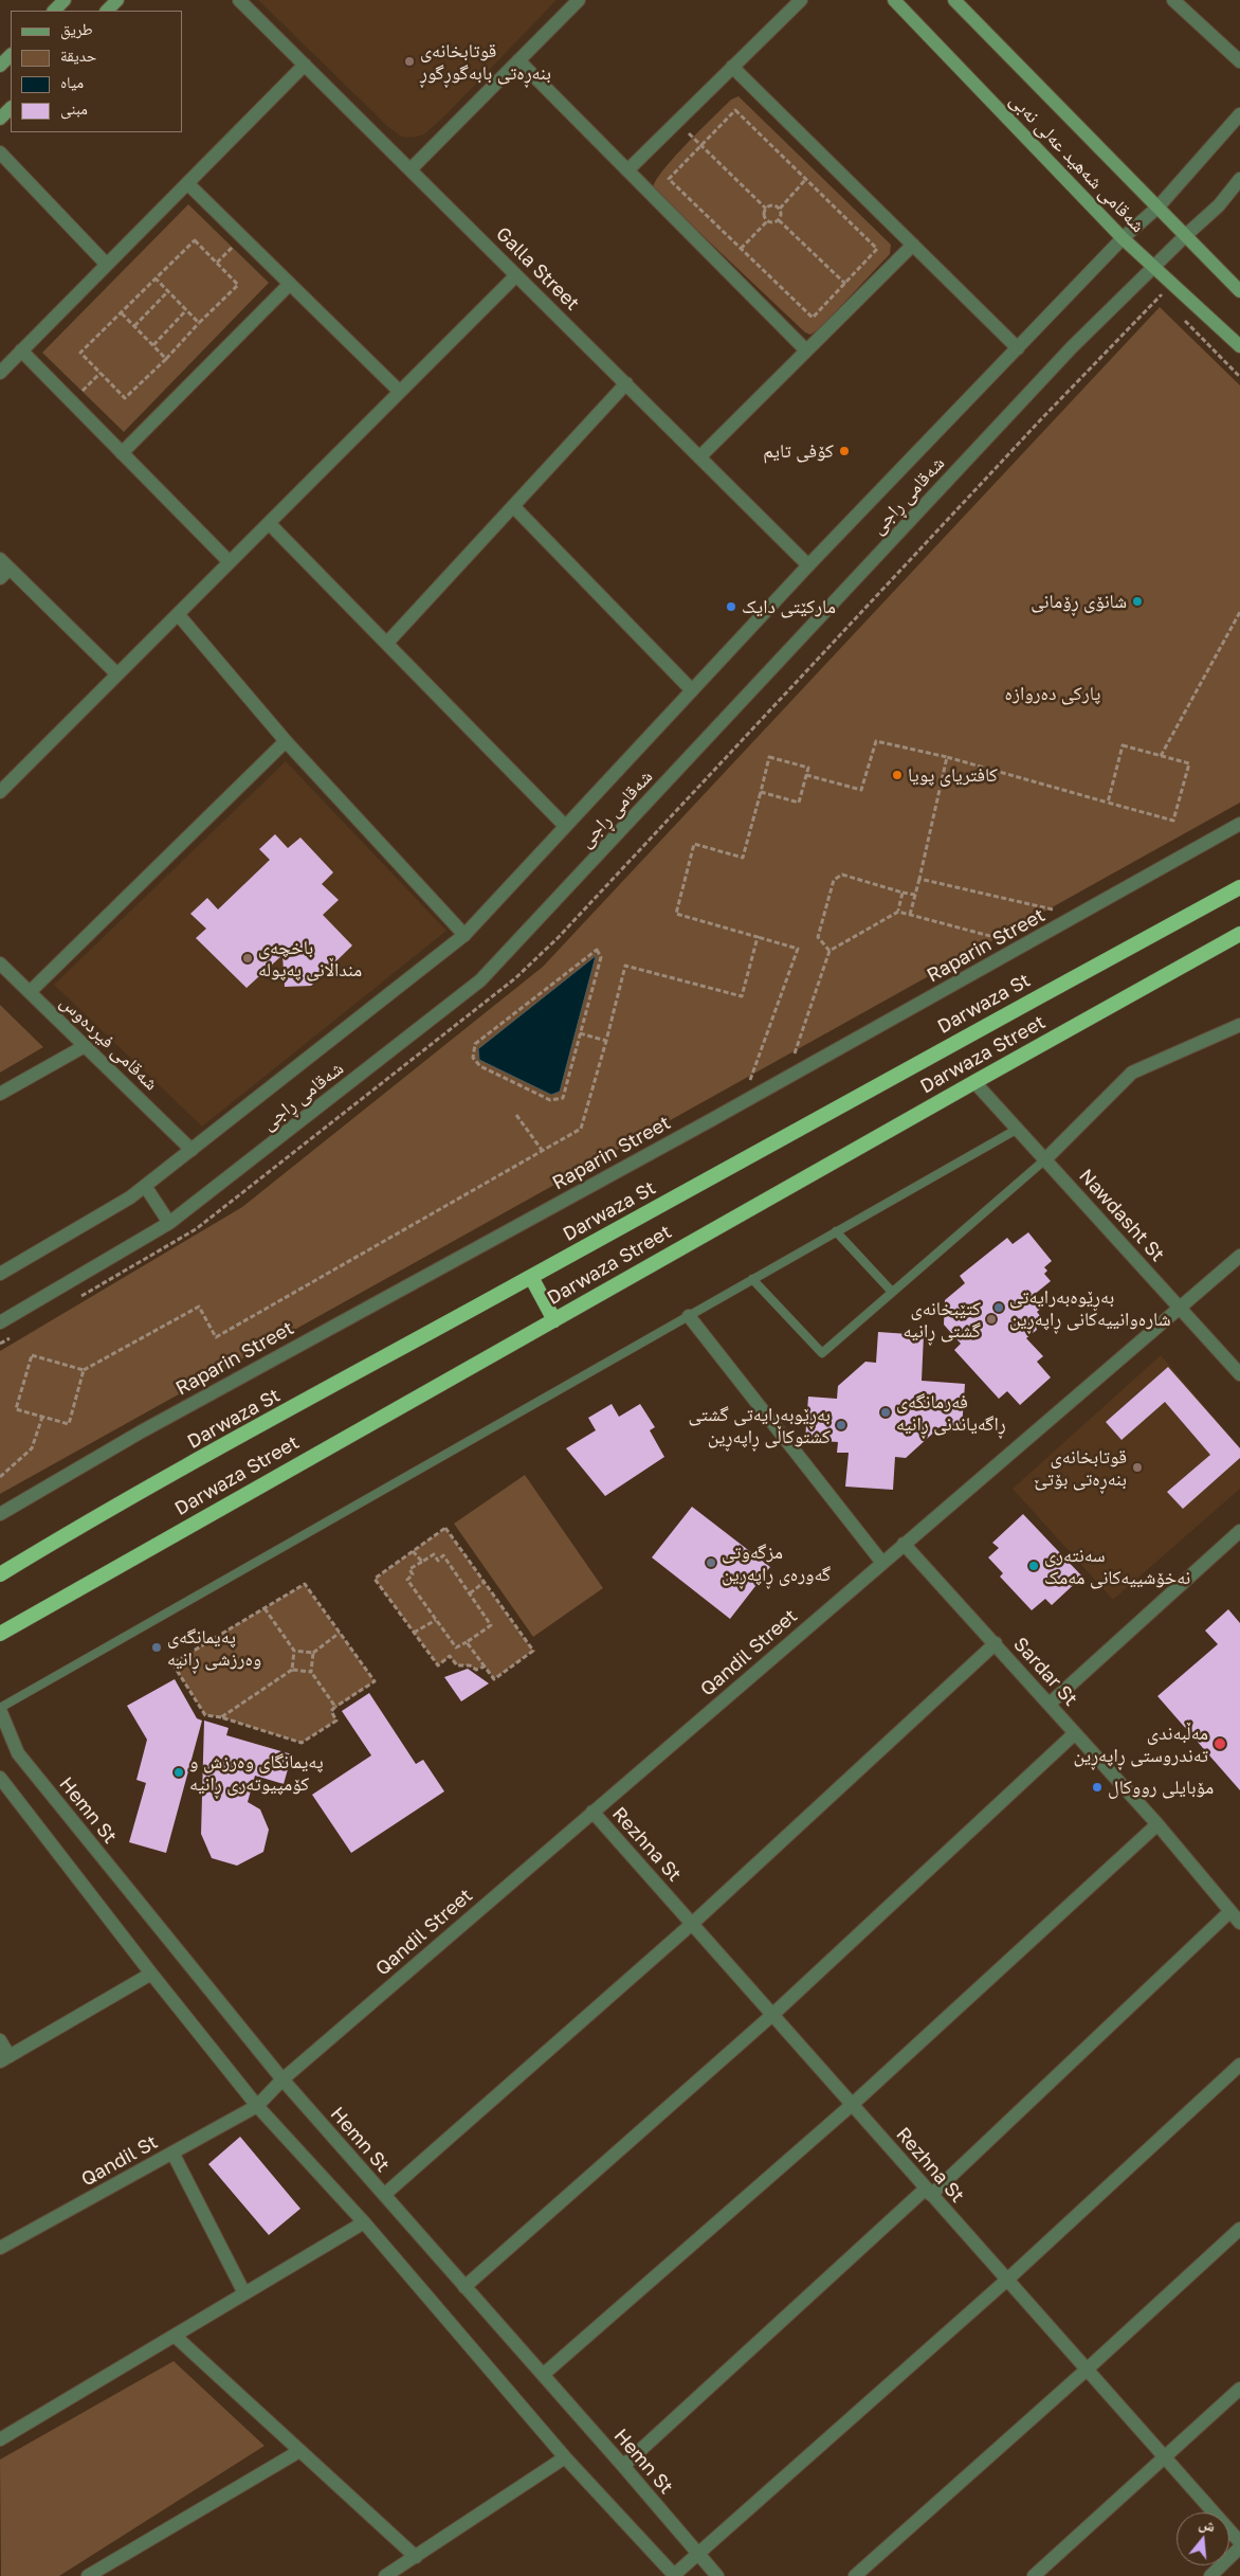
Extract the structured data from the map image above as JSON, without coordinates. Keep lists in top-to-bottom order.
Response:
{
  "streets": {
    "highway": ["Darwaza St", "Darwaza Street"],
    "main road": ["شەقامی شەهید عەلی نەبی"],
    "street": [
      "Galla Street",
      "شەقامی ڕاجی",
      "Raparin Street",
      "شەقامی فیردەوس",
      "Nawdasht St",
      "Qandil Street",
      "Sardar St",
      "Hemn St",
      "Rezhna St",
      "Qandil St"
    ]
  },
  "crossings": [
    ["شەقامی شەهید عەلی نەبی", "شەقامی ڕاجی"],
    ["Galla Street", "شەقامی ڕاجی"],
    ["شەقامی ڕاجی", "شەقامی فیردەوس"],
    ["Darwaza Street", "Nawdasht St"],
    ["Nawdasht St", "Qandil Street"],
    ["Qandil Street", "Sardar St"],
    ["Qandil Street", "Hemn St"],
    ["Qandil Street", "Rezhna St"],
    ["Qandil Street", "Qandil St"]
  ],
  "parks": ["پارکی دەروازە"],
  "places": [
    "قوتابخانەی بنەڕەتی بابەگوڕگوڕ",
    "کۆفی تایم",
    "شانۆی ڕۆمانی",
    "مارکێتی دایک",
    "کافتریای پویا",
    "باخچەی منداڵانی پەپولە",
    "بەڕێوەبەرایەتی شارەوانییەکانی ڕاپەڕین",
    "کتێبخانەی گشتی ڕانیە",
    "فەرمانگەی ڕاگەیاندنی ڕانیە",
    "بەڕێوبەرایەتی گشتی کشتوکاڵی ڕاپەڕین",
    "قوتابخانەی بنەڕەتی بۆتێ",
    "مزگەوتی گەورەی ڕاپەڕین",
    "سەنتەری نەخۆشییەکانی مەمک",
    "پەیمانگەی وەرزشی ڕانیە",
    "مەڵبەندی تەندروستی ڕاپەڕین",
    "پەیمانگای وەرزش و کۆمپیوتەری ڕانیە",
    "مۆبایلی رووکال"
  ],
  "legend": [
    "طريق",
    "حديقة",
    "مياه",
    "مبنى"
  ],
  "north": "top"
}
